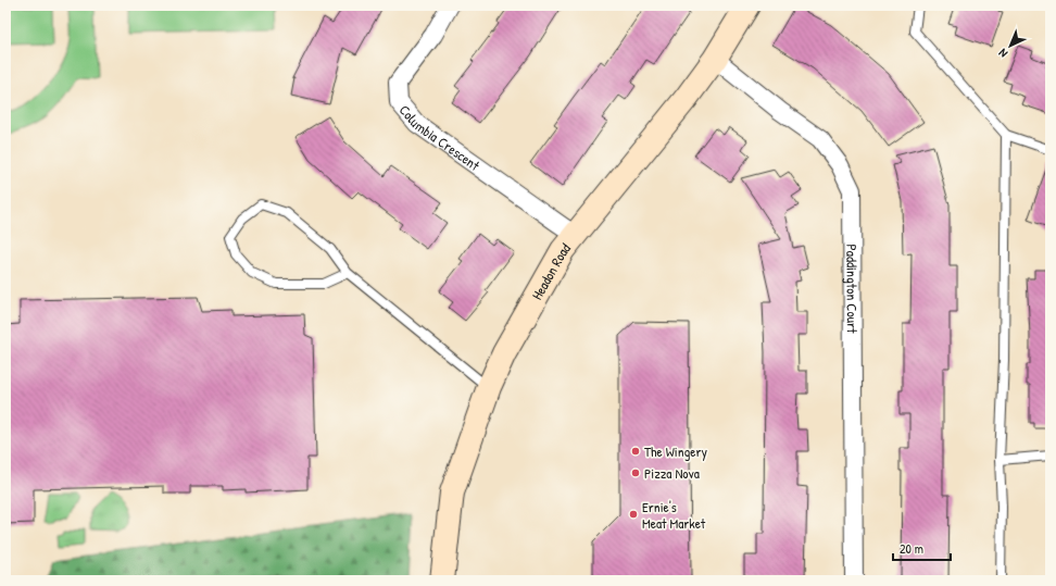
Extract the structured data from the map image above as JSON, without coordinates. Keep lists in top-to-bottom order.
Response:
{
  "streets": {
    "street": ["Columbia Crescent", "Headon Road", "Paddington Court"]
  },
  "crossings": [
    ["Columbia Crescent", "Headon Road"],
    ["Headon Road", "Paddington Court"]
  ],
  "places": ["The Wingery", "Pizza Nova", "Ernie's Meat Market"],
  "scale_bar": "20 m",
  "north": "bottom left"
}
